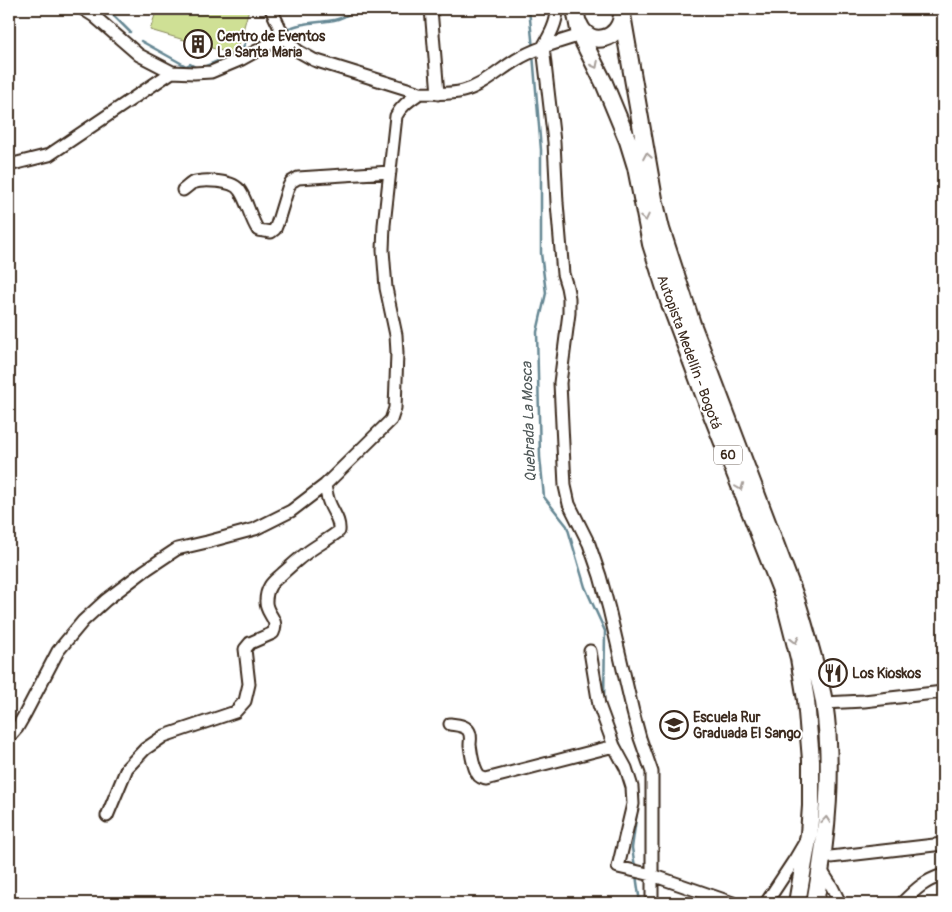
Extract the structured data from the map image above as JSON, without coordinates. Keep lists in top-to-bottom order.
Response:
{
  "streets": {
    "highway": ["Autopista Medellín - Bogotá", "60"]
  },
  "water": ["Quebrada La Mosca"],
  "places": {
    "building": ["Centro de Eventos La Santa Maria"],
    "restaurant": ["Los Kioskos"],
    "school or university": ["Escuela Rur Graduada El Sango"]
  }
}
